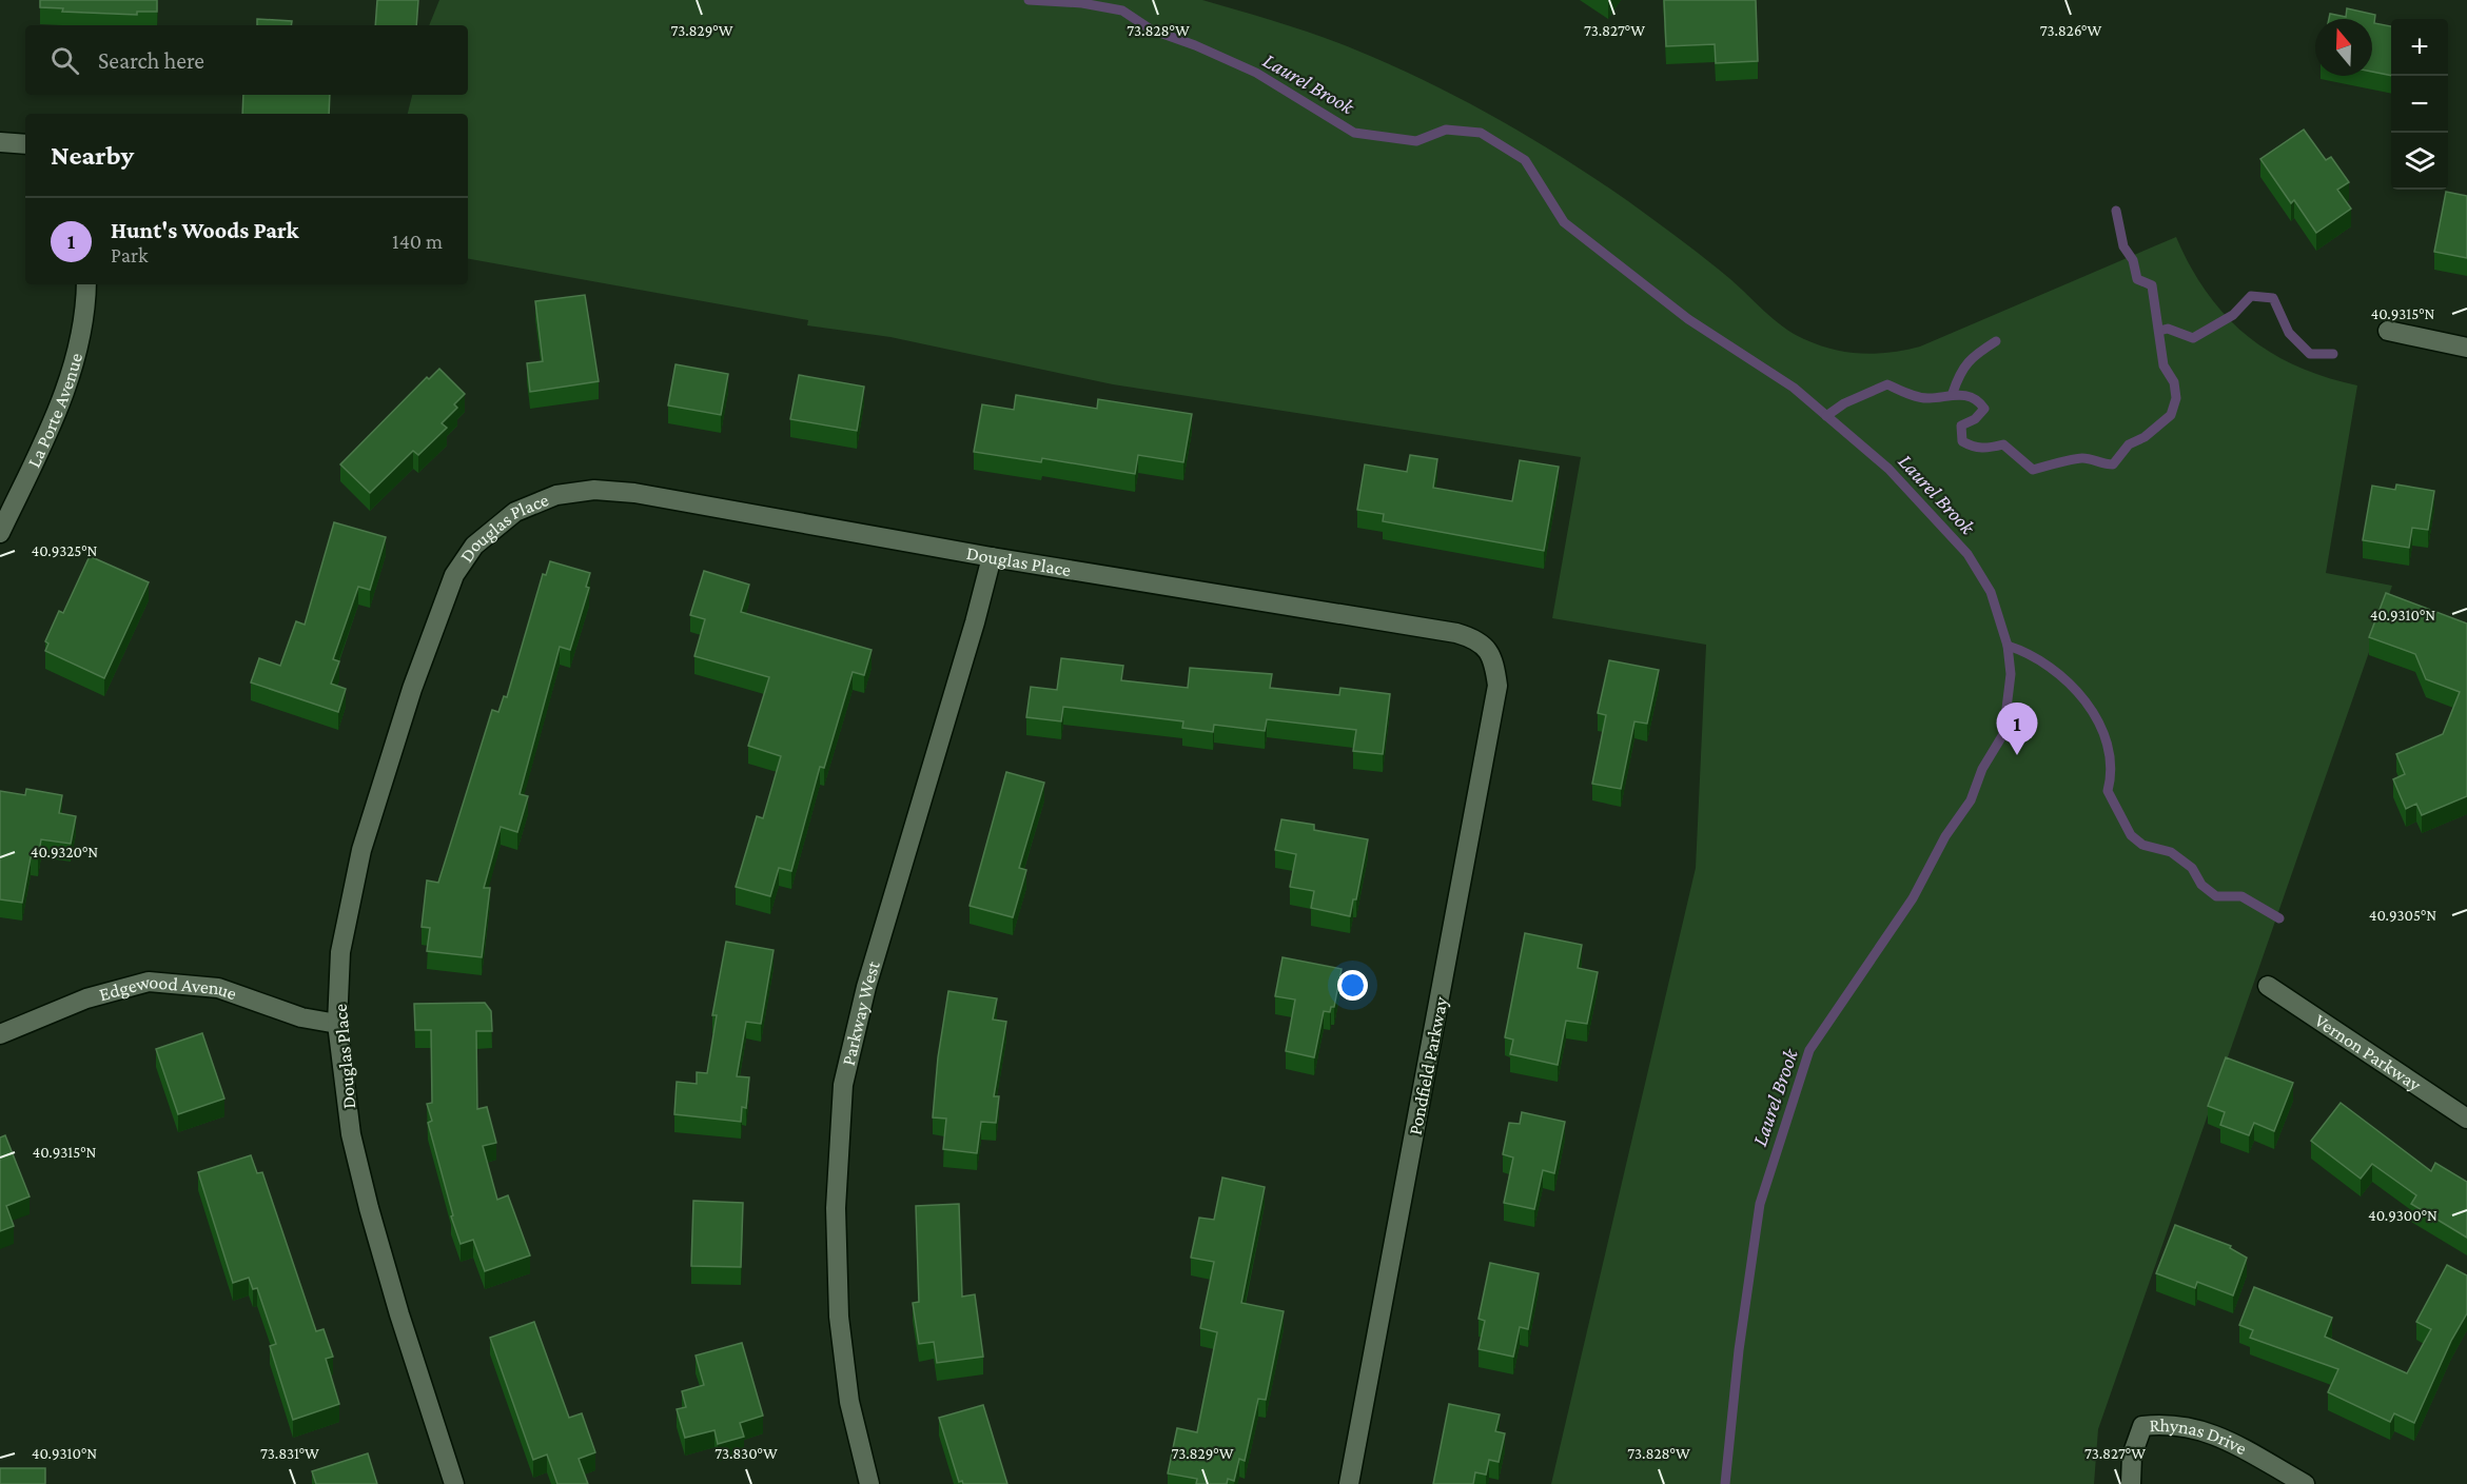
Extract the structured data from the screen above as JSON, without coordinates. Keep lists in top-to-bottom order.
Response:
{
  "streets": {
    "street": [
      "La Porte Avenue",
      "Douglas Place",
      "Edgewood Avenue",
      "Parkway West",
      "Vernon Parkway",
      "Pondfield Parkway",
      "Rhynas Drive"
    ]
  },
  "crossings": [
    ["Douglas Place", "Edgewood Avenue"],
    ["Douglas Place", "Parkway West"],
    ["Douglas Place", "Pondfield Parkway"]
  ],
  "water": ["Laurel Brook"],
  "north": "top",
  "page": {
    "map_buttons": ["+", "−"],
    "search": "Search here",
    "heading": "Nearby",
    "list": [
      {
        "mark": "1",
        "name": "Hunt's Woods Park",
        "note": "Park",
        "value": "140 m"
      }
    ],
    "pins": "1"
  },
  "coordinates": [
    "73.829°W",
    "73.828°W",
    "73.827°W",
    "73.826°W",
    "40.9315°N",
    "40.9325°N",
    "40.9310°N",
    "40.9320°N",
    "40.9305°N",
    "40.9300°N",
    "73.831°W",
    "73.830°W"
  ]
}
